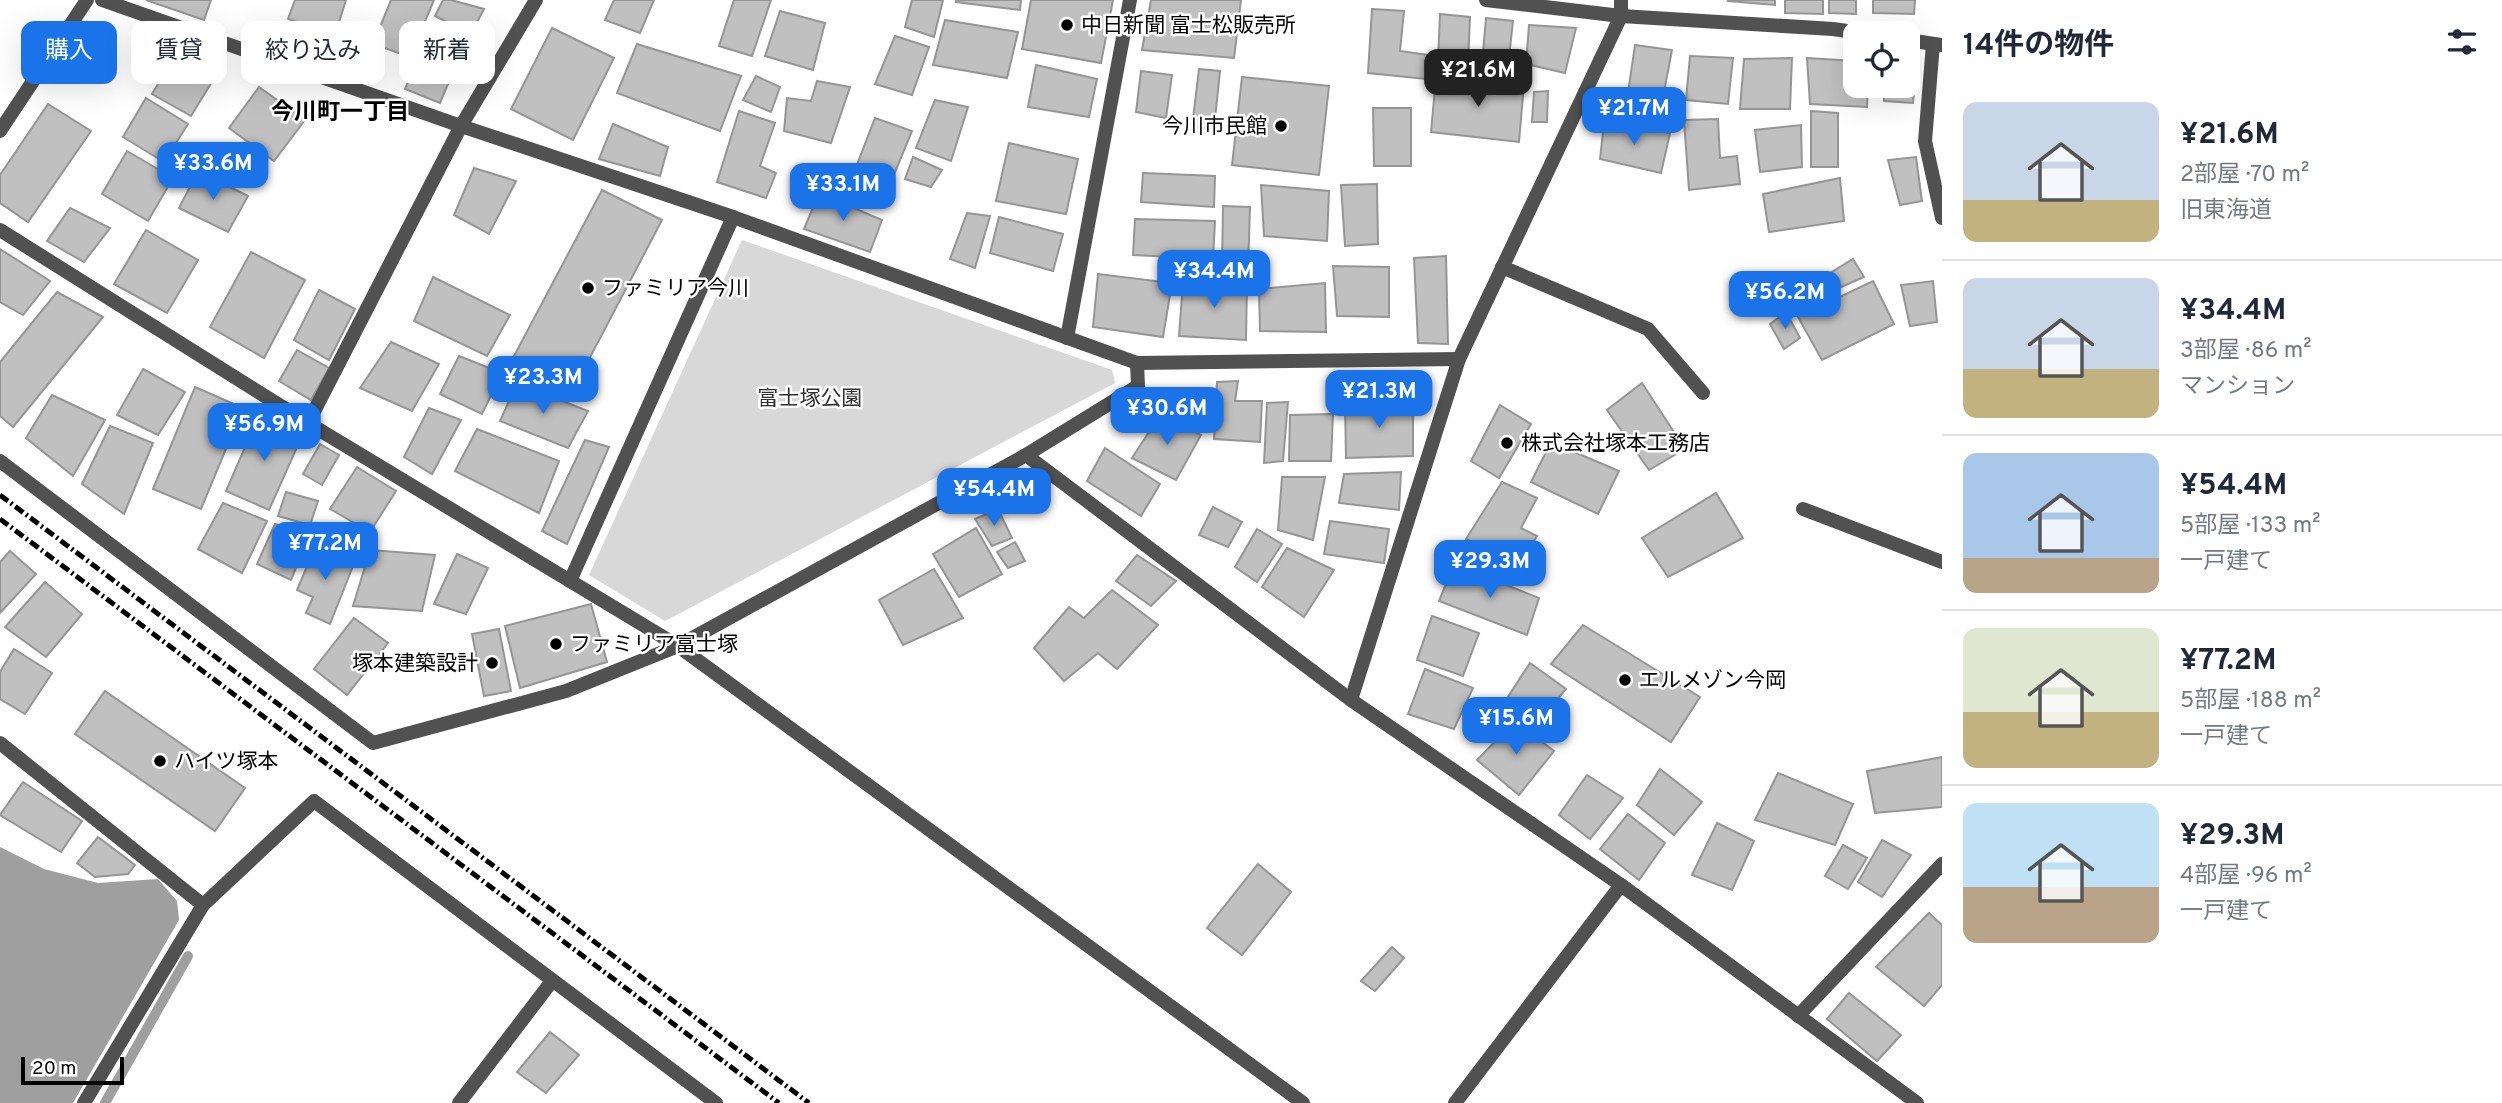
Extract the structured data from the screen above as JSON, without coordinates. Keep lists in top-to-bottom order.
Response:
{
  "districts": ["今川町一丁目"],
  "parks": ["富士塚公園"],
  "places": [
    "中日新聞 富士松販売所",
    "今川市民館",
    "ファミリア今川",
    "株式会社塚本工務店",
    "ファミリア富士塚",
    "塚本建築設計",
    "エルメゾン今岡",
    "ハイツ塚本"
  ],
  "scale_bar": "20 m",
  "page": {
    "heading": "14件の物件",
    "chip": [
      "購入",
      "賃貸",
      "絞り込み",
      "新着"
    ],
    "price": [
      "¥21.6M",
      "¥21.7M",
      "¥33.6M",
      "¥33.1M",
      "¥34.4M",
      "¥56.2M",
      "¥23.3M",
      "¥21.3M",
      "¥30.6M",
      "¥56.9M",
      "¥54.4M",
      "¥77.2M",
      "¥29.3M",
      "¥15.6M"
    ],
    "list": [
      {
        "name": "¥21.6M",
        "note": "2部屋 · 70 m² · 旧東海道"
      },
      {
        "name": "¥34.4M",
        "note": "3部屋 · 86 m² · マンション"
      },
      {
        "name": "¥54.4M",
        "note": "5部屋 · 133 m² · 一戸建て"
      },
      {
        "name": "¥77.2M",
        "note": "5部屋 · 188 m² · 一戸建て"
      },
      {
        "name": "¥29.3M",
        "note": "4部屋 · 96 m² · 一戸建て"
      }
    ],
    "scale": "20 m"
  }
}
